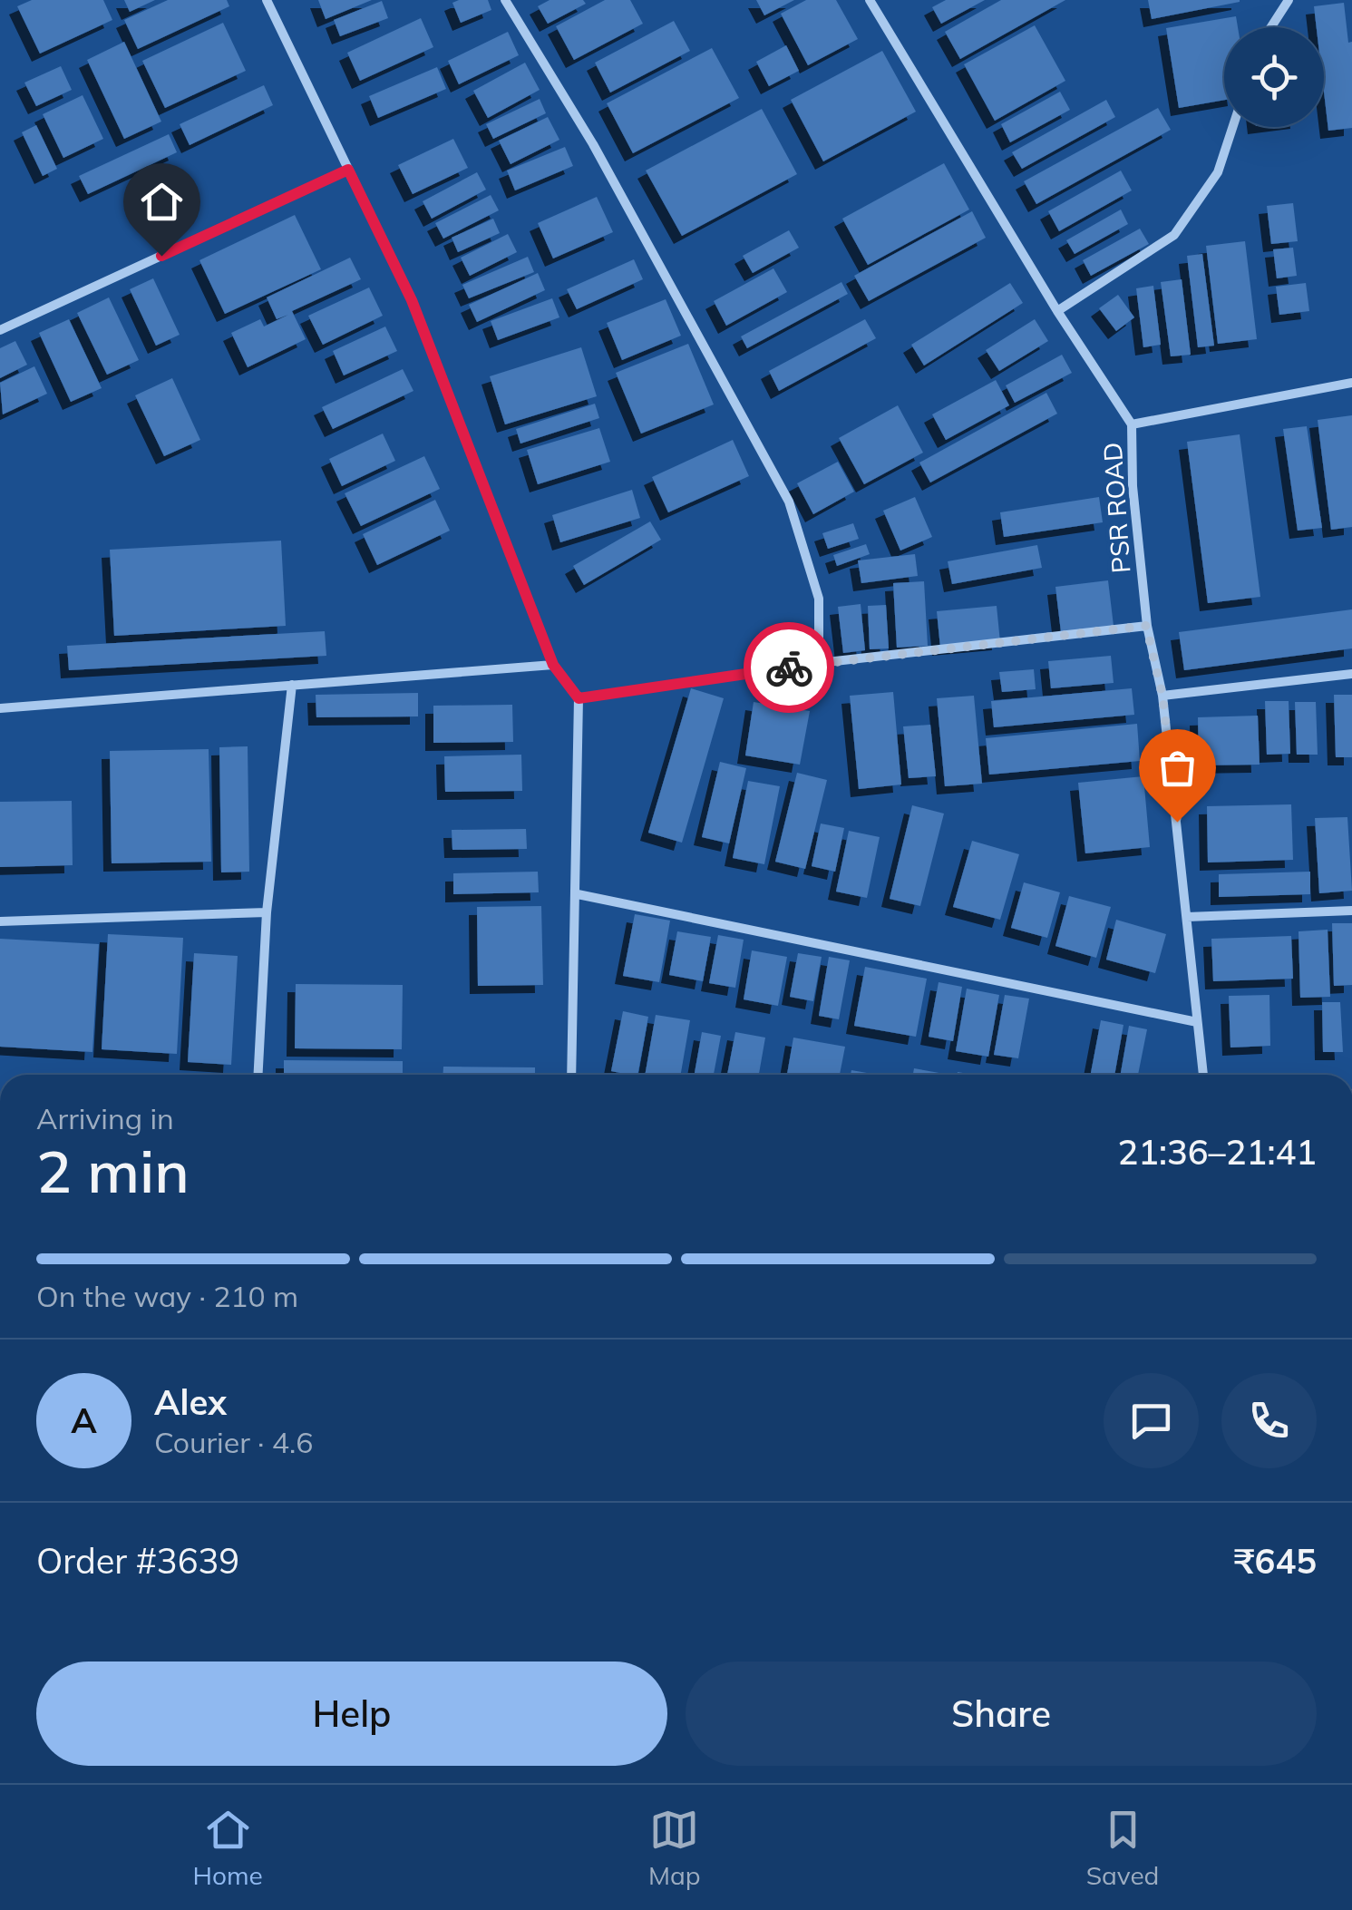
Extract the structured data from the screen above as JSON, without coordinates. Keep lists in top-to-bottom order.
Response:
{
  "streets": {
    "street": ["PSR ROAD"]
  },
  "page": {
    "heading": ["2 min", "Arriving in", "21:36–21:41"],
    "panel": [
      "Alex",
      "Courier · 4.6",
      "Order #3639",
      "₹645"
    ],
    "bar": "On the way · 210 m",
    "round": "A",
    "buttons": ["Help", "Share"],
    "tabs": ["Home", "Map", "Saved"]
  }
}
